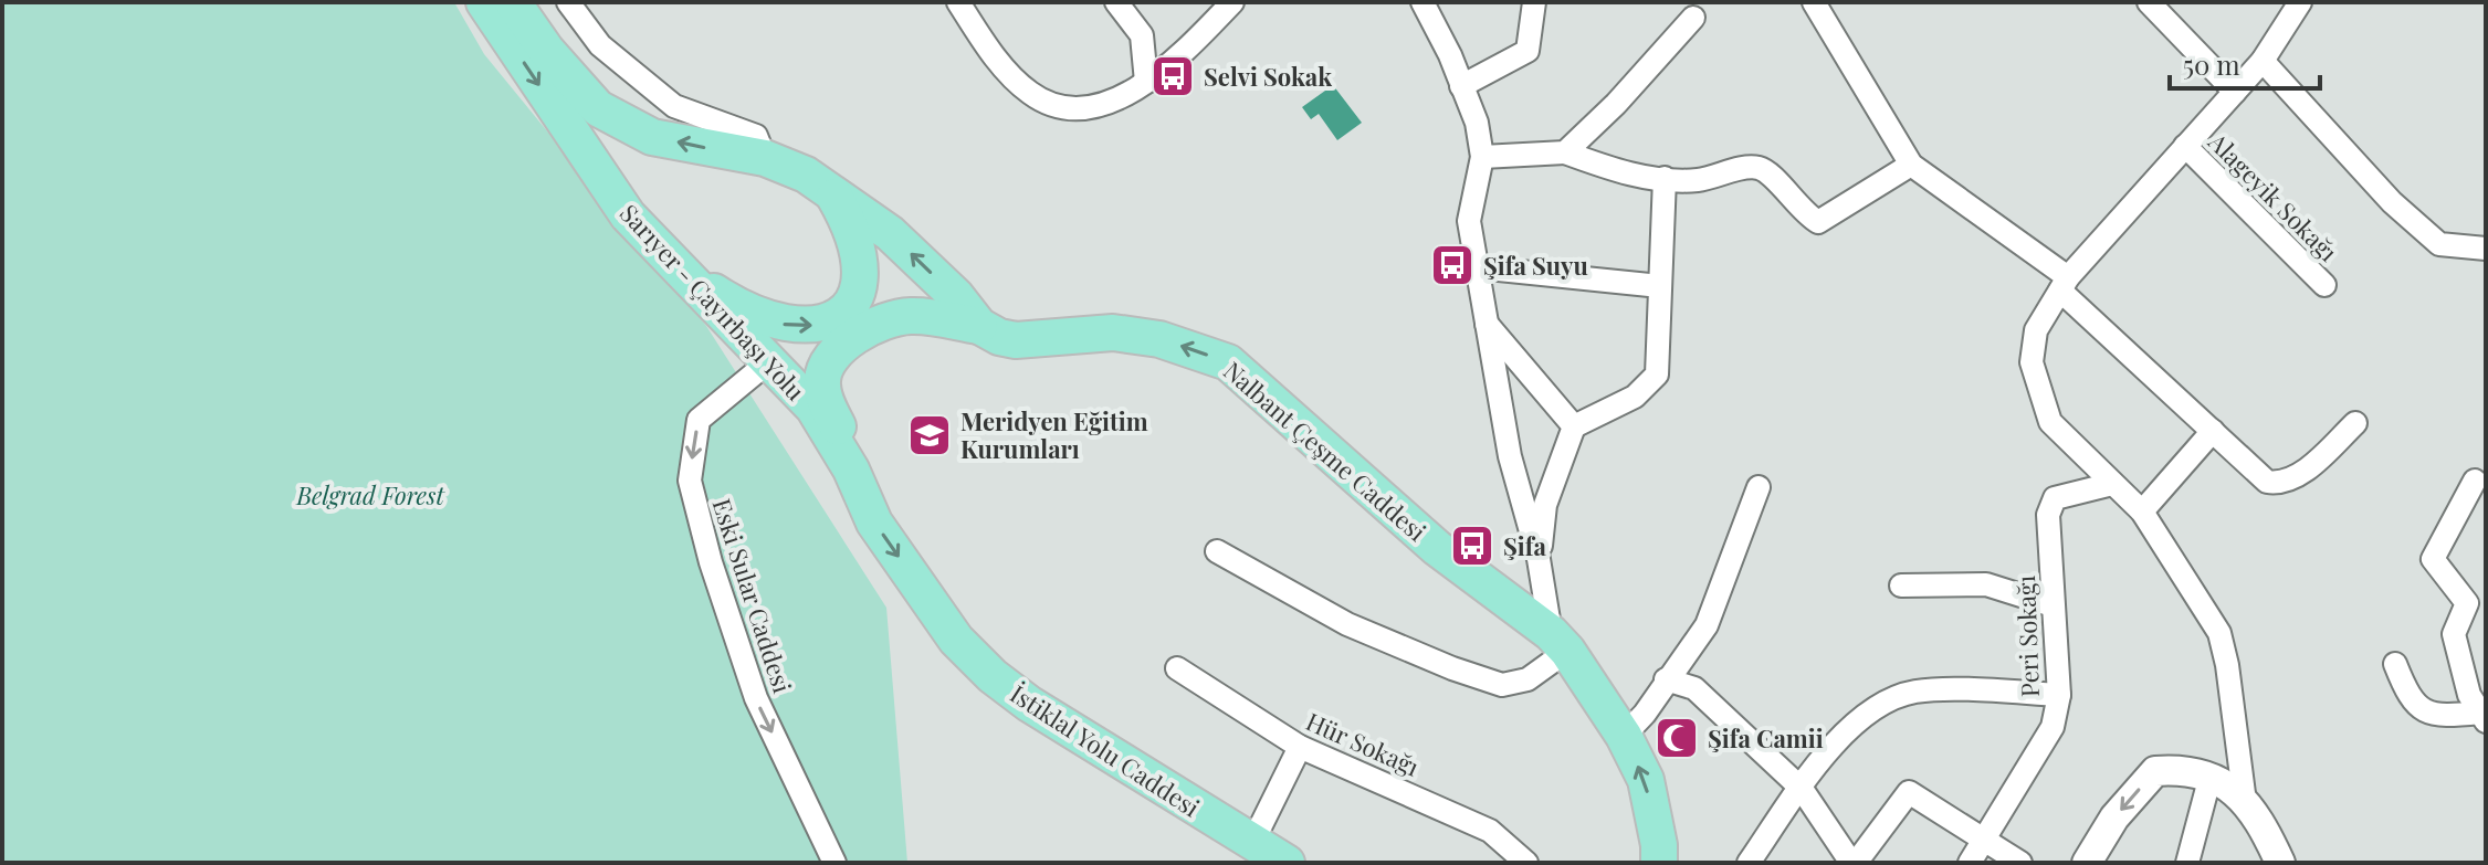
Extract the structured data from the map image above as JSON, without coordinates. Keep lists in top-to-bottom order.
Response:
{
  "streets": {
    "main road": ["Sarıyer - Çayırbaşı Yolu", "Nalbant Çeşme Caddesi", "İstiklal Yolu Caddesi"],
    "street": [
      "Alageyik Sokağı",
      "Eski Sular Caddesi",
      "Peri Sokağı",
      "Hür Sokağı"
    ]
  },
  "crossings": [
    ["Sarıyer - Çayırbaşı Yolu", "Nalbant Çeşme Caddesi"],
    ["Sarıyer - Çayırbaşı Yolu", "Eski Sular Caddesi"],
    ["Sarıyer - Çayırbaşı Yolu", "İstiklal Yolu Caddesi"],
    ["Nalbant Çeşme Caddesi", "İstiklal Yolu Caddesi"]
  ],
  "one_way": [
    "Sarıyer - Çayırbaşı Yolu",
    "Nalbant Çeşme Caddesi",
    "Eski Sular Caddesi",
    "İstiklal Yolu Caddesi"
  ],
  "parks": ["Belgrad Forest"],
  "places": {
    "bus stop": ["Selvi Sokak", "Şifa Suyu", "Şifa"],
    "school or university": ["Meridyen Eğitim Kurumları"],
    "mosque": ["Şifa Camii"]
  },
  "scale_bar": "50 m"
}
